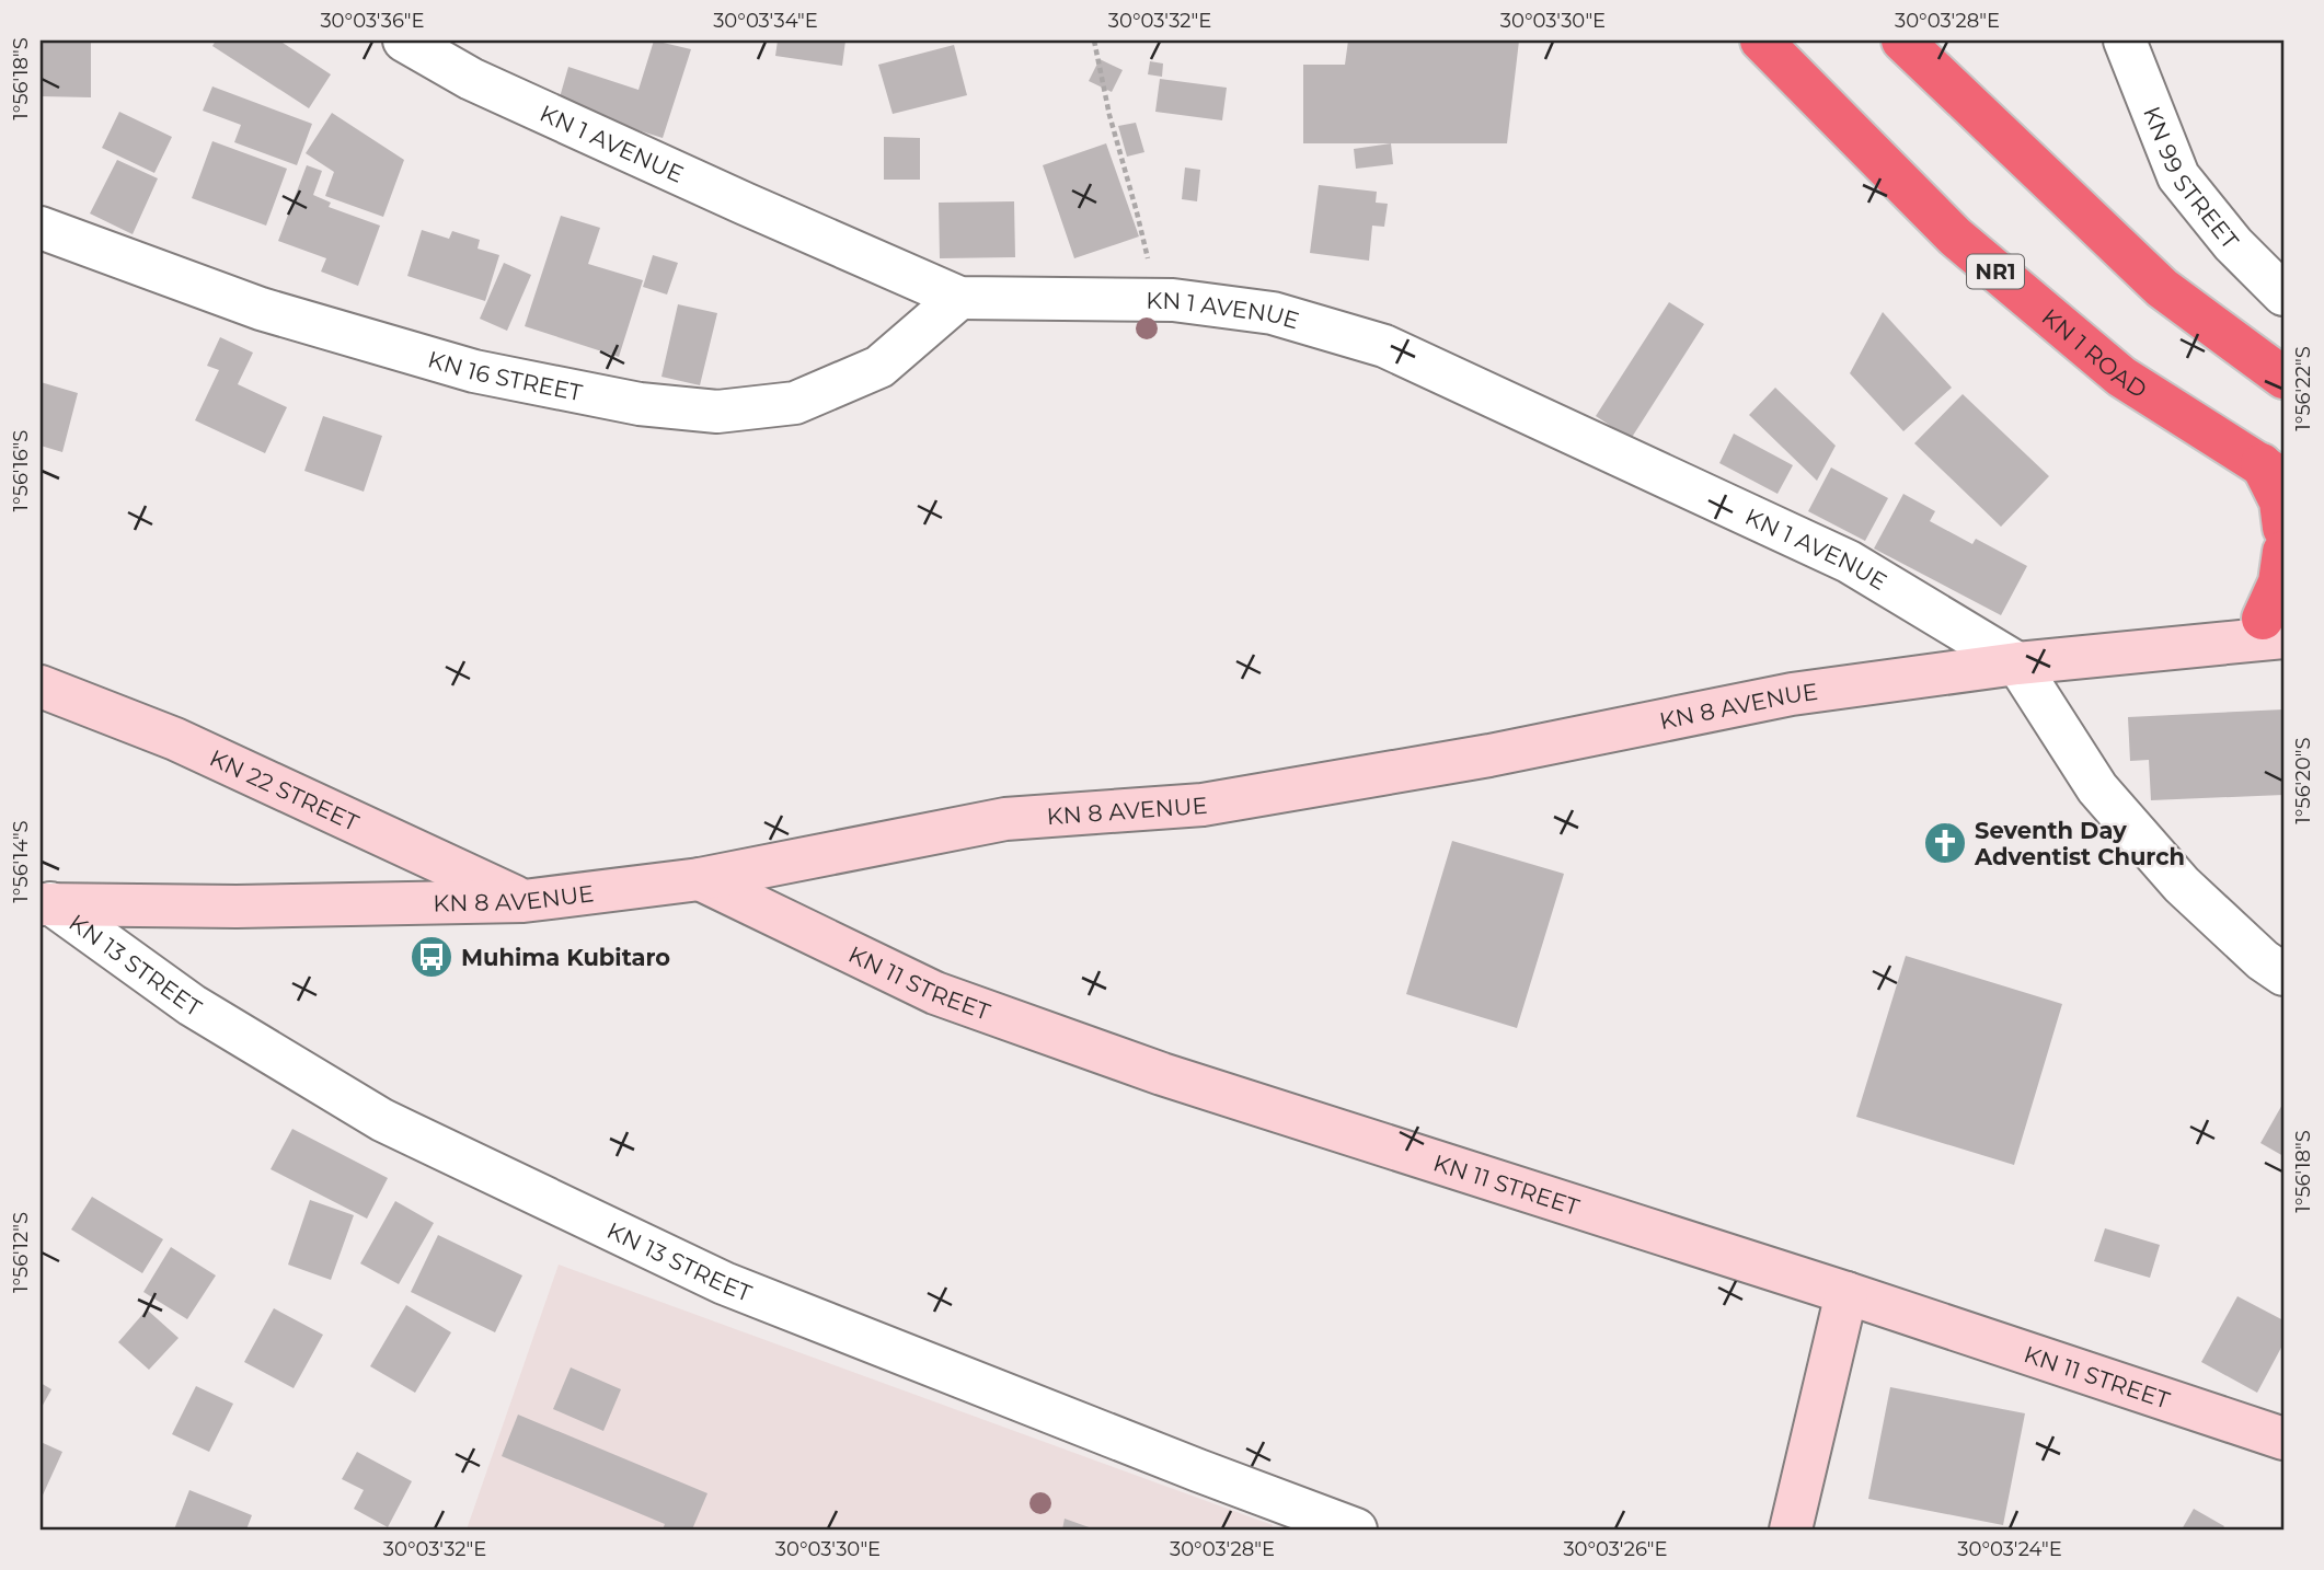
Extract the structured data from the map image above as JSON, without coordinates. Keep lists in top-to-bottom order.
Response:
{
  "streets": {
    "highway": ["NR1", "KN 1 ROAD"],
    "street": [
      "KN 1 AVENUE",
      "KN 99 STREET",
      "KN 16 STREET",
      "KN 8 AVENUE",
      "KN 22 STREET",
      "KN 13 STREET",
      "KN 11 STREET"
    ]
  },
  "crossings": [
    ["KN 1 AVENUE", "KN 16 STREET"],
    ["KN 1 AVENUE", "KN 8 AVENUE"],
    ["KN 8 AVENUE", "KN 22 STREET"],
    ["KN 8 AVENUE", "KN 13 STREET"],
    ["KN 8 AVENUE", "KN 11 STREET"]
  ],
  "places": {
    "church": ["Seventh Day Adventist Church"],
    "bus stop": ["Muhima Kubitaro"]
  },
  "coordinates": [
    "30°03'36\"E",
    "30°03'34\"E",
    "30°03'32\"E",
    "30°03'30\"E",
    "30°03'28\"E",
    "1°56'18\"S",
    "1°56'22\"S",
    "1°56'16\"S",
    "1°56'20\"S",
    "1°56'14\"S",
    "1°56'12\"S",
    "30°03'26\"E",
    "30°03'24\"E"
  ]
}
